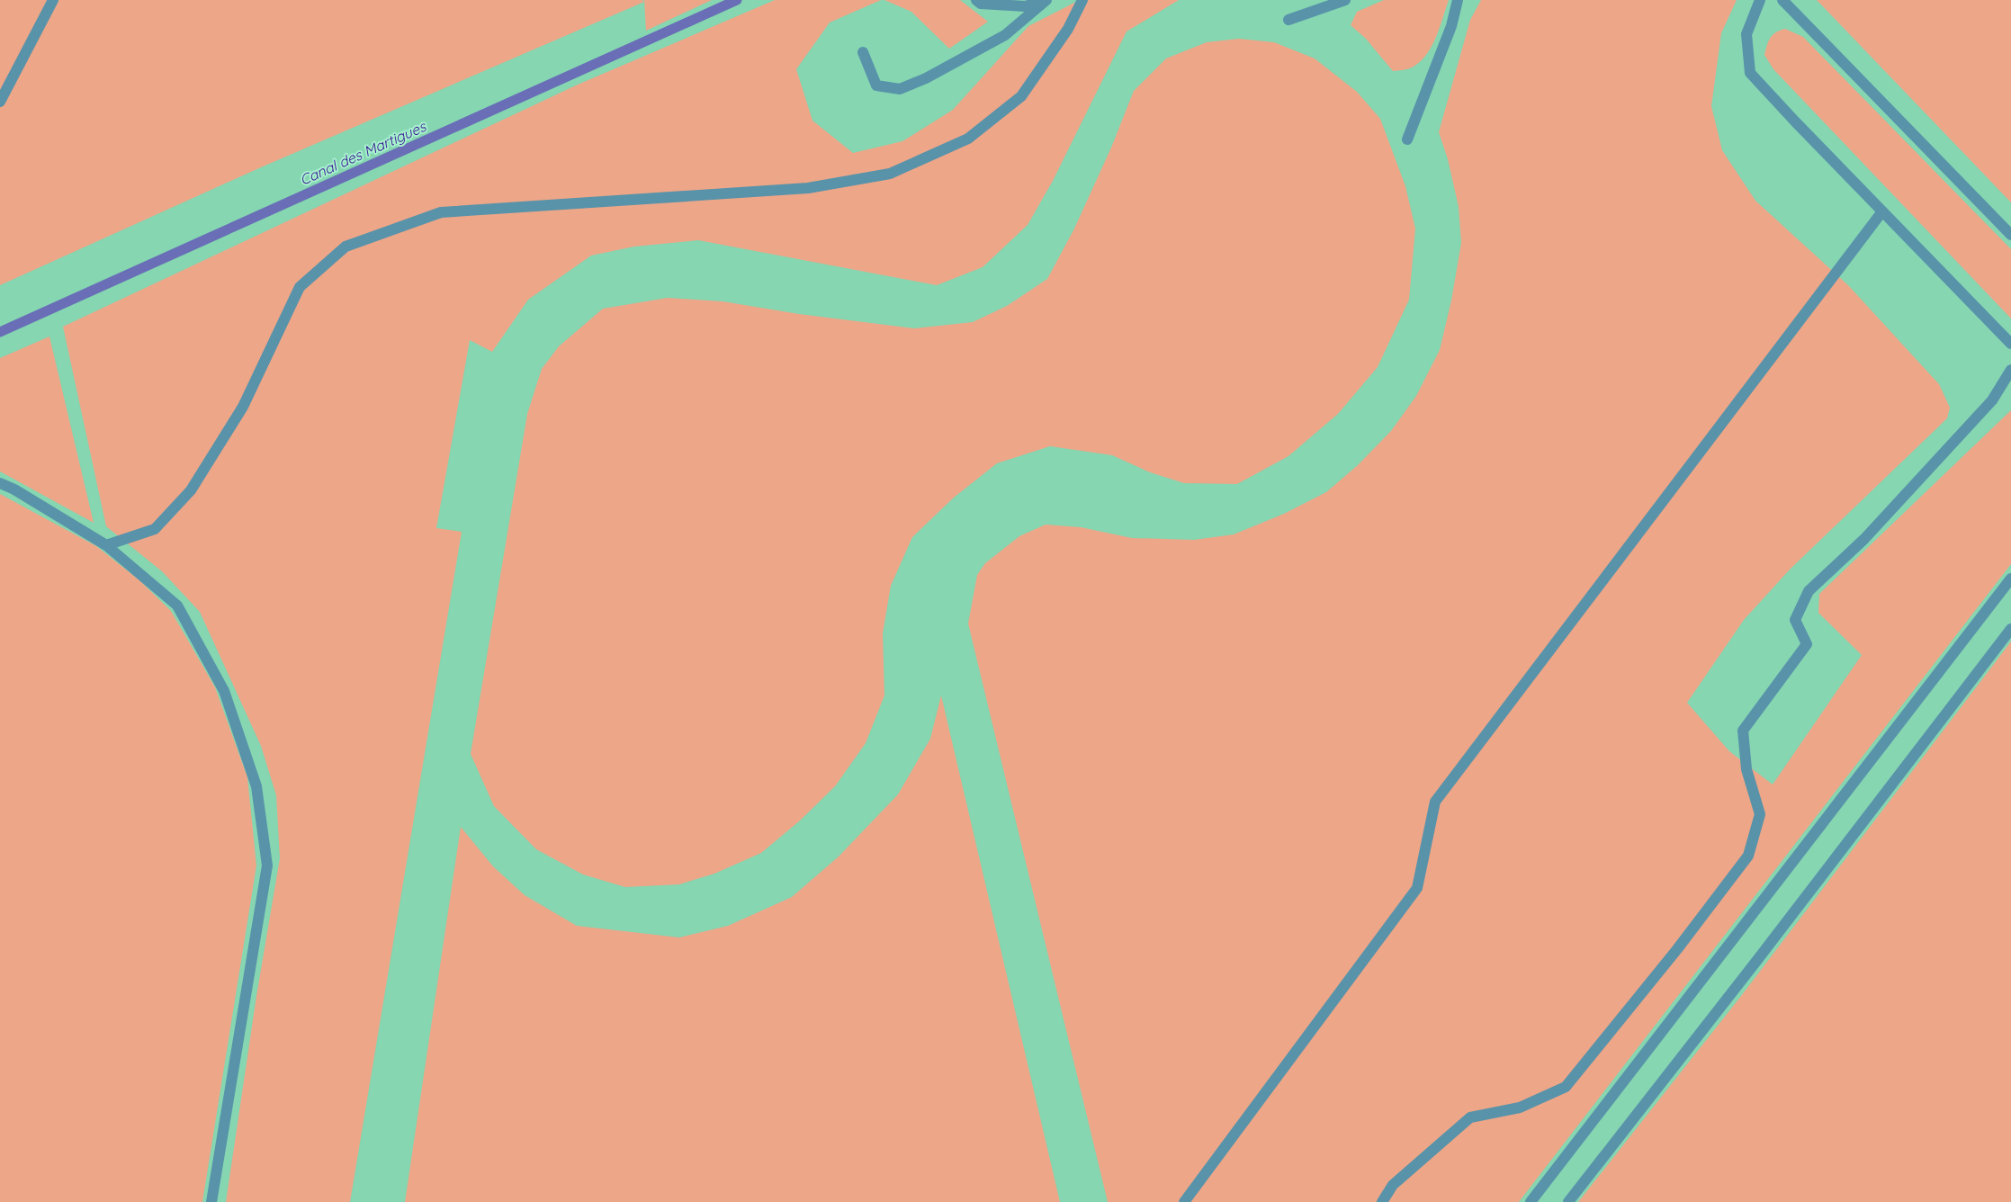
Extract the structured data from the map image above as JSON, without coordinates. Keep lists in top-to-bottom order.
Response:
{
  "water": ["Canal des Martigues"]
}
